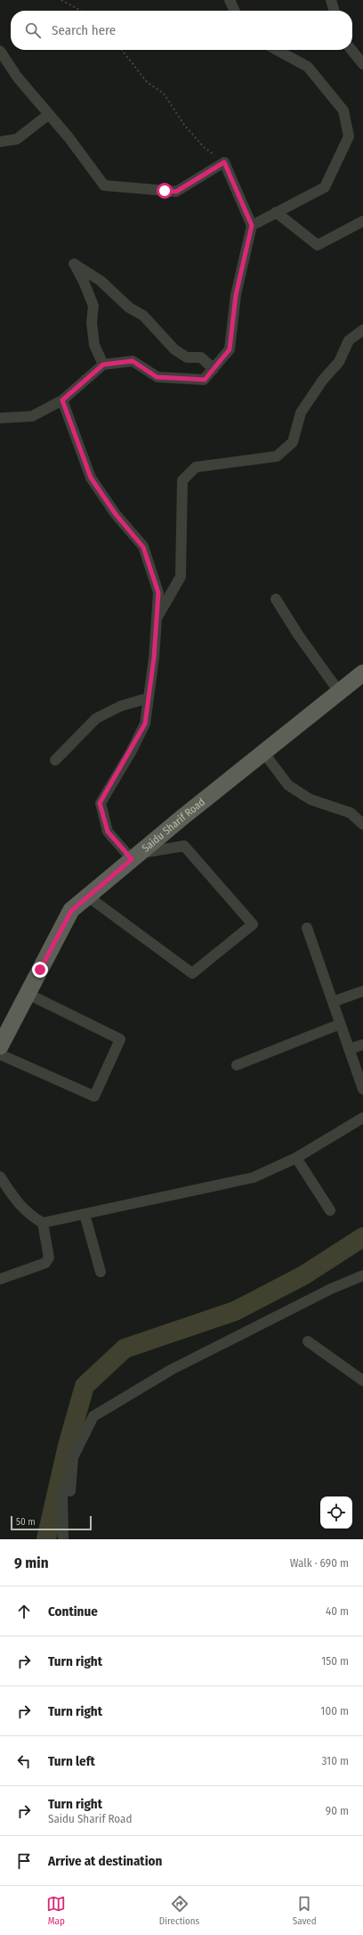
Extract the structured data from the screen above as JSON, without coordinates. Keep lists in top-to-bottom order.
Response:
{
  "streets": {
    "main road": ["Saidu Sharif Road"]
  },
  "scale_bar": "50 m",
  "page": {
    "search": "Search here",
    "scale": "50 m",
    "heading": ["9 min", "Walk · 690 m"],
    "list": [
      ["Continue", "40 m"],
      ["Turn right", "150 m"],
      ["Turn right", "100 m"],
      ["Turn left", "310 m"],
      ["Turn right", "Saidu Sharif Road", "90 m"],
      "Arrive at destination"
    ],
    "nav": ["Map", "Directions", "Saved"]
  }
}
